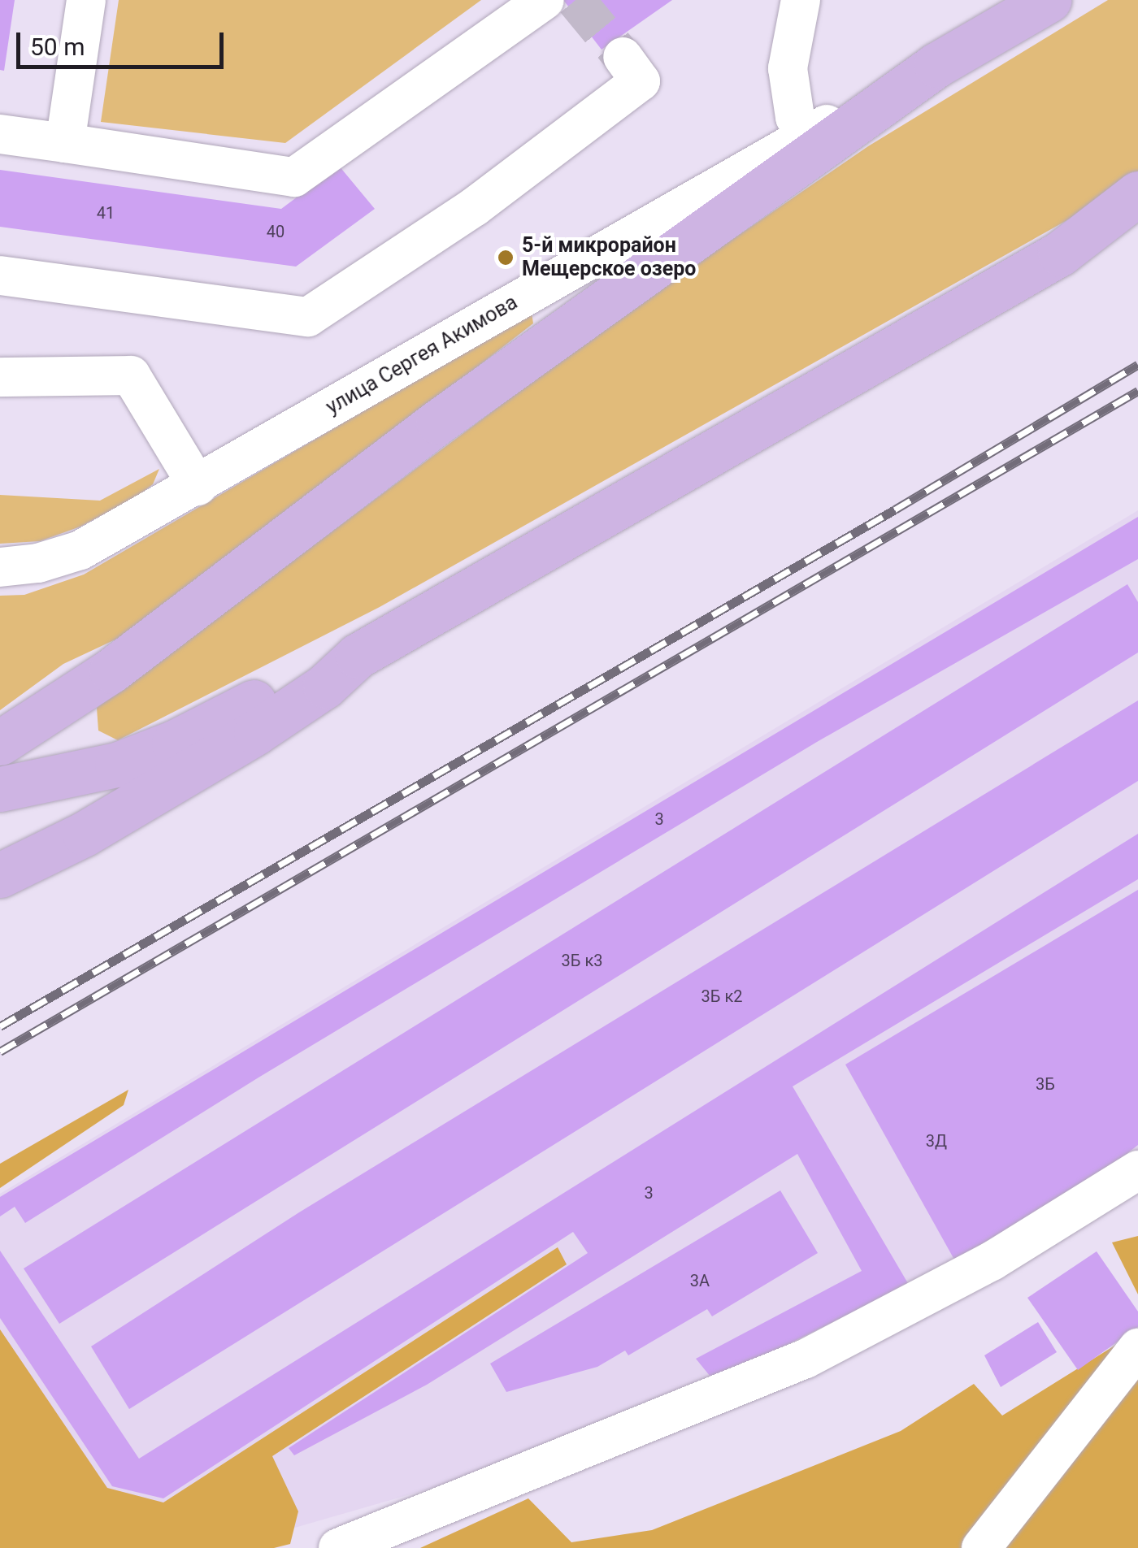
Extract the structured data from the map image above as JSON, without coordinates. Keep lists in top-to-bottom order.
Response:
{
  "streets": {
    "main road": ["улица Сергея Акимова"]
  },
  "places": ["5-й микрорайон Мещерское озеро"],
  "house_numbers": [
    "41",
    "40",
    "3",
    "3Б к3",
    "3Б к2",
    "3Б",
    "3Д",
    "3",
    "3А"
  ],
  "scale_bar": "50 m"
}
